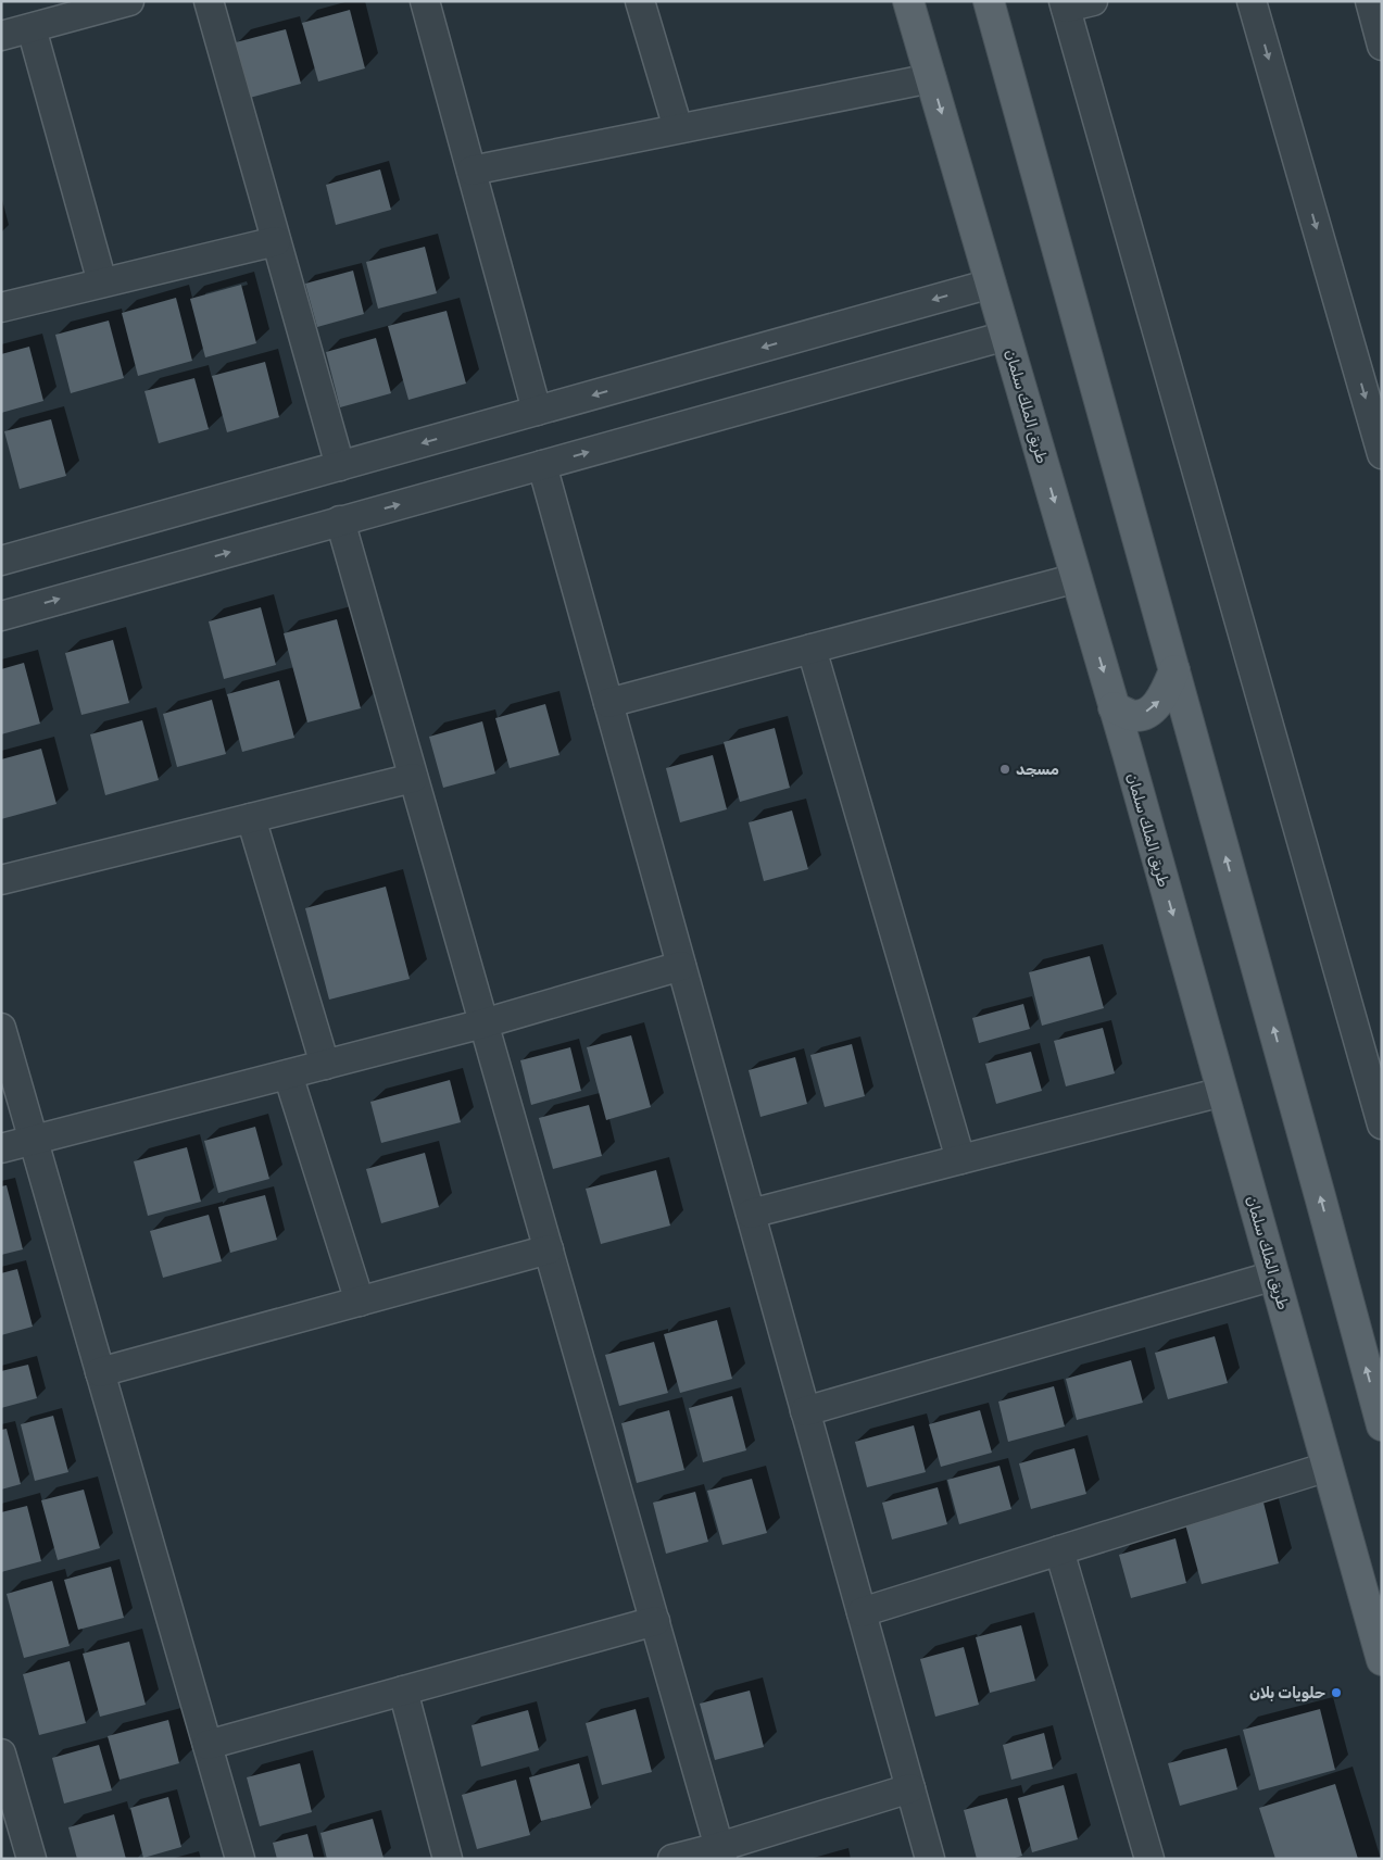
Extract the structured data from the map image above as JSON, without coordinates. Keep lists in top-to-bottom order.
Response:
{
  "streets": {
    "main road": ["طريق الملك سلمان"]
  },
  "places": ["مسجد", "حلويات بلان"]
}
